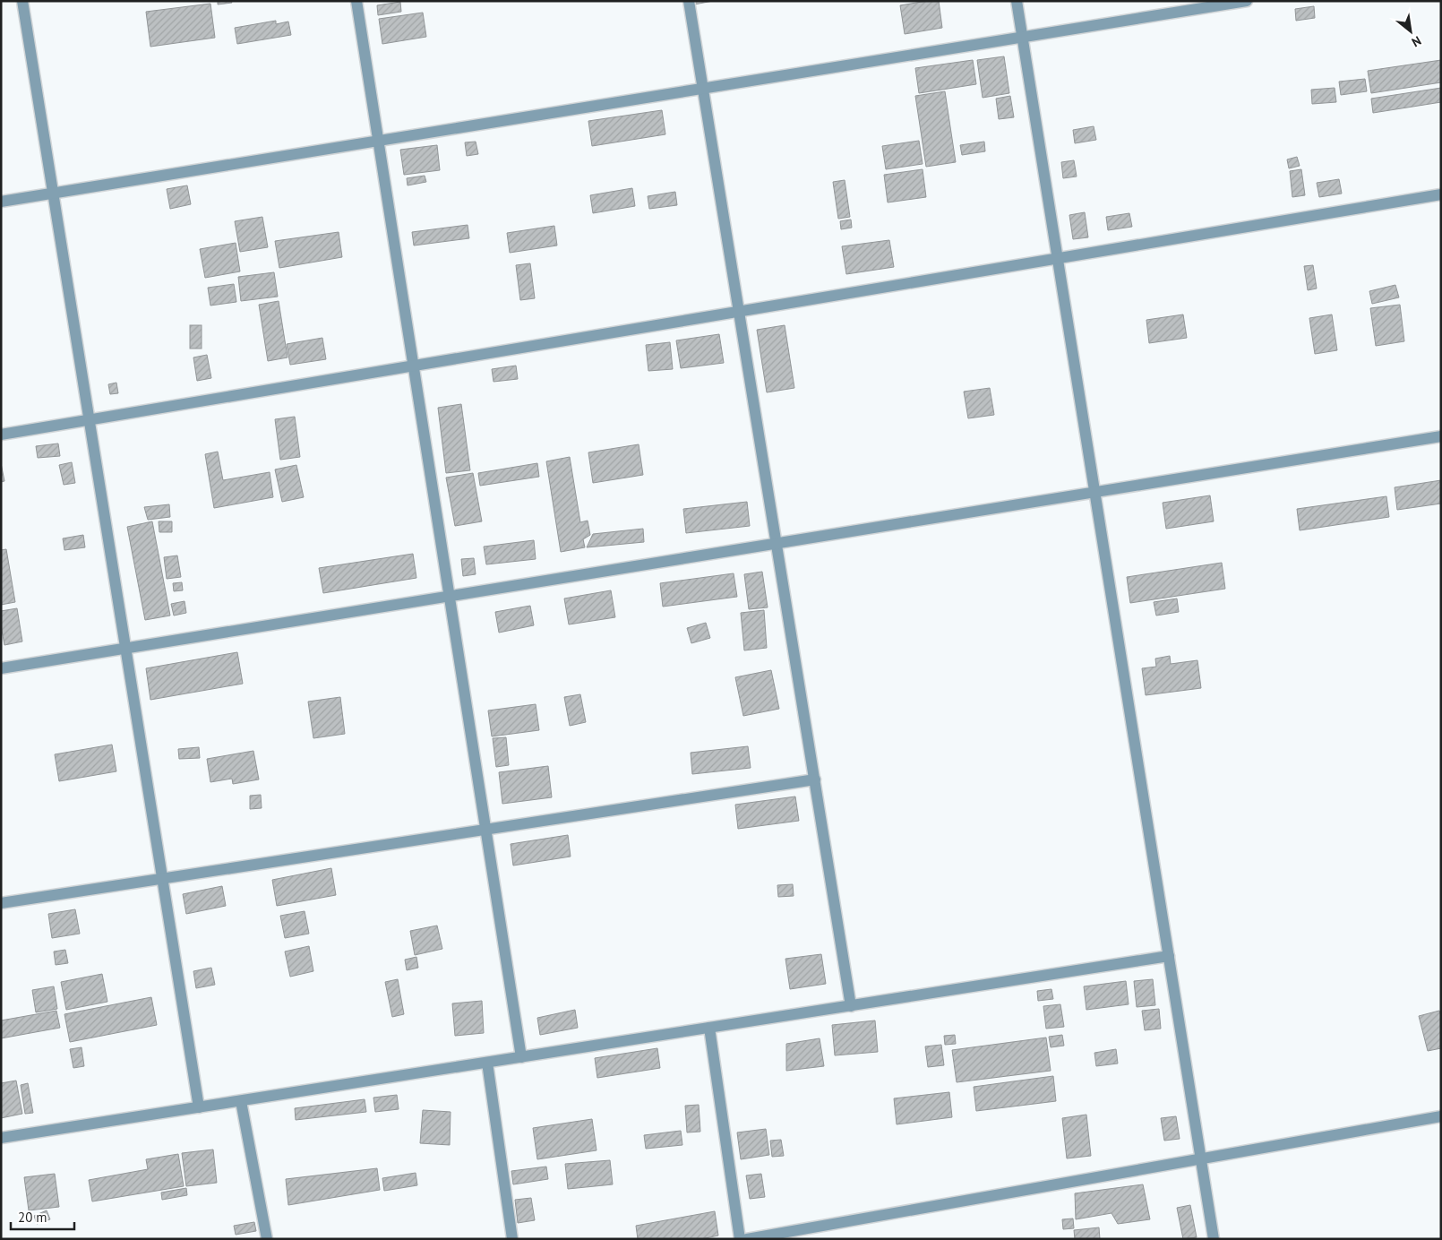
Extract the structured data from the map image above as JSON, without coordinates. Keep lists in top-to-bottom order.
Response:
{
  "scale_bar": "20 m",
  "north": "bottom right"
}
